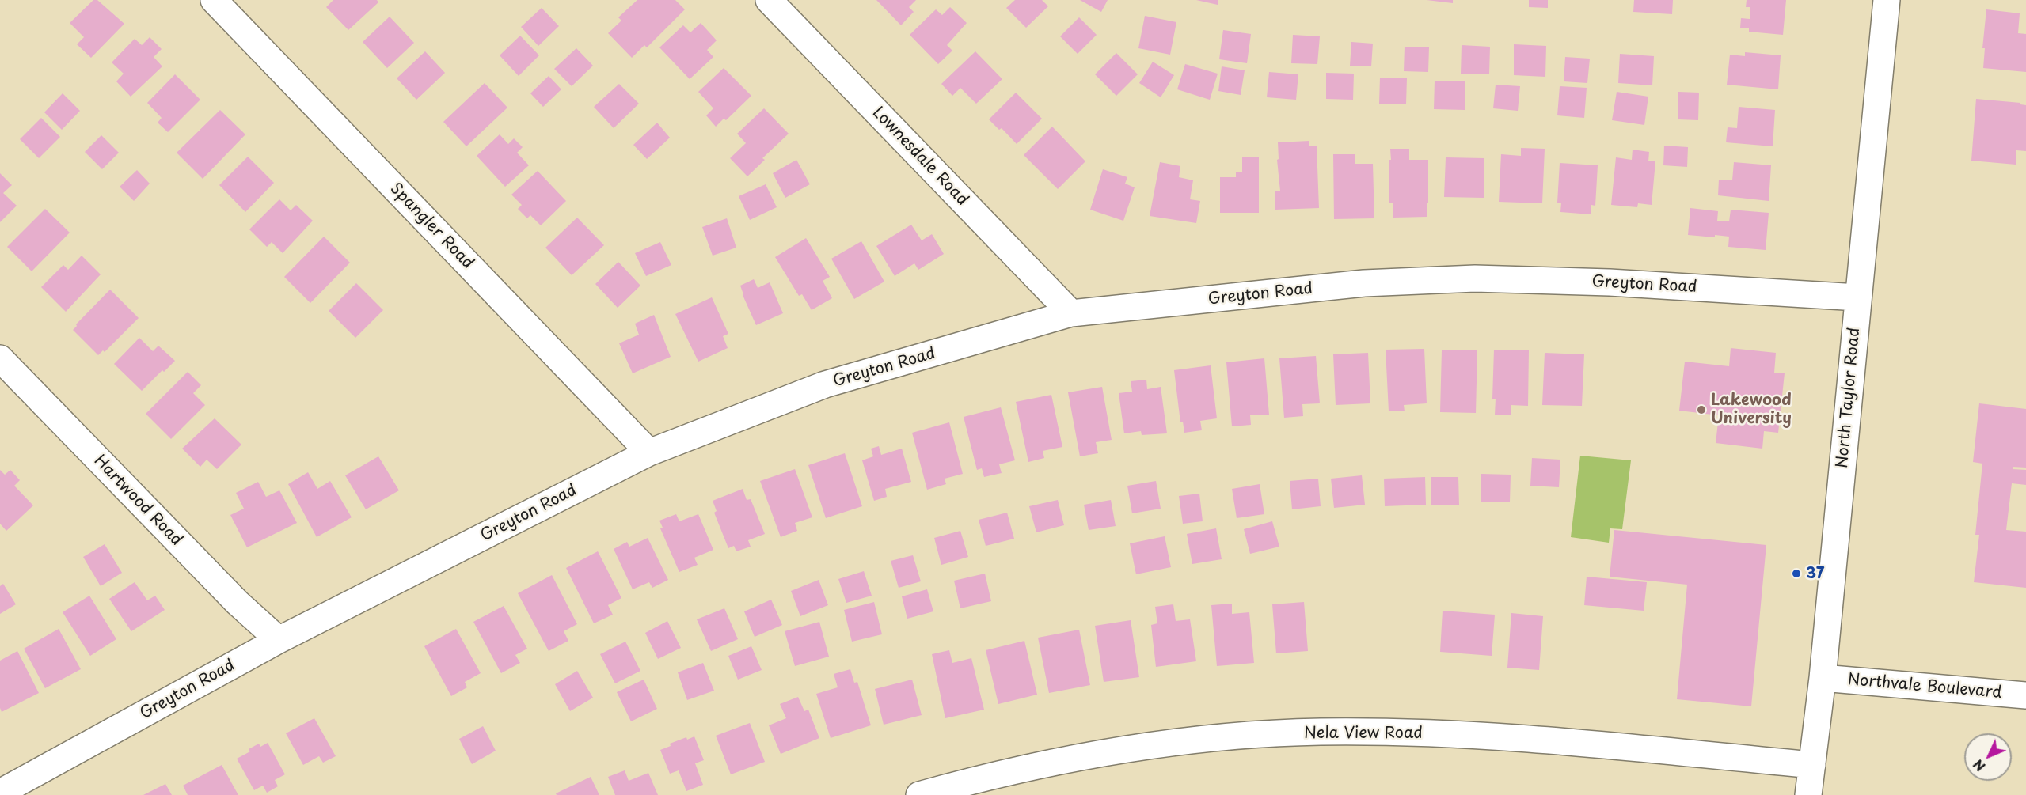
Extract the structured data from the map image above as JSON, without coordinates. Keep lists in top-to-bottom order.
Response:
{
  "streets": {
    "street": [
      "Lownesdale Road",
      "Spangler Road",
      "Greyton Road",
      "North Taylor Road",
      "Hartwood Road",
      "Northvale Boulevard",
      "Nela View Road"
    ]
  },
  "crossings": [
    ["Lownesdale Road", "Greyton Road"],
    ["Spangler Road", "Greyton Road"],
    ["Greyton Road", "North Taylor Road"],
    ["Greyton Road", "Hartwood Road"],
    ["North Taylor Road", "Northvale Boulevard"],
    ["North Taylor Road", "Nela View Road"]
  ],
  "places": ["Lakewood University", "37"],
  "north": "bottom left"
}
